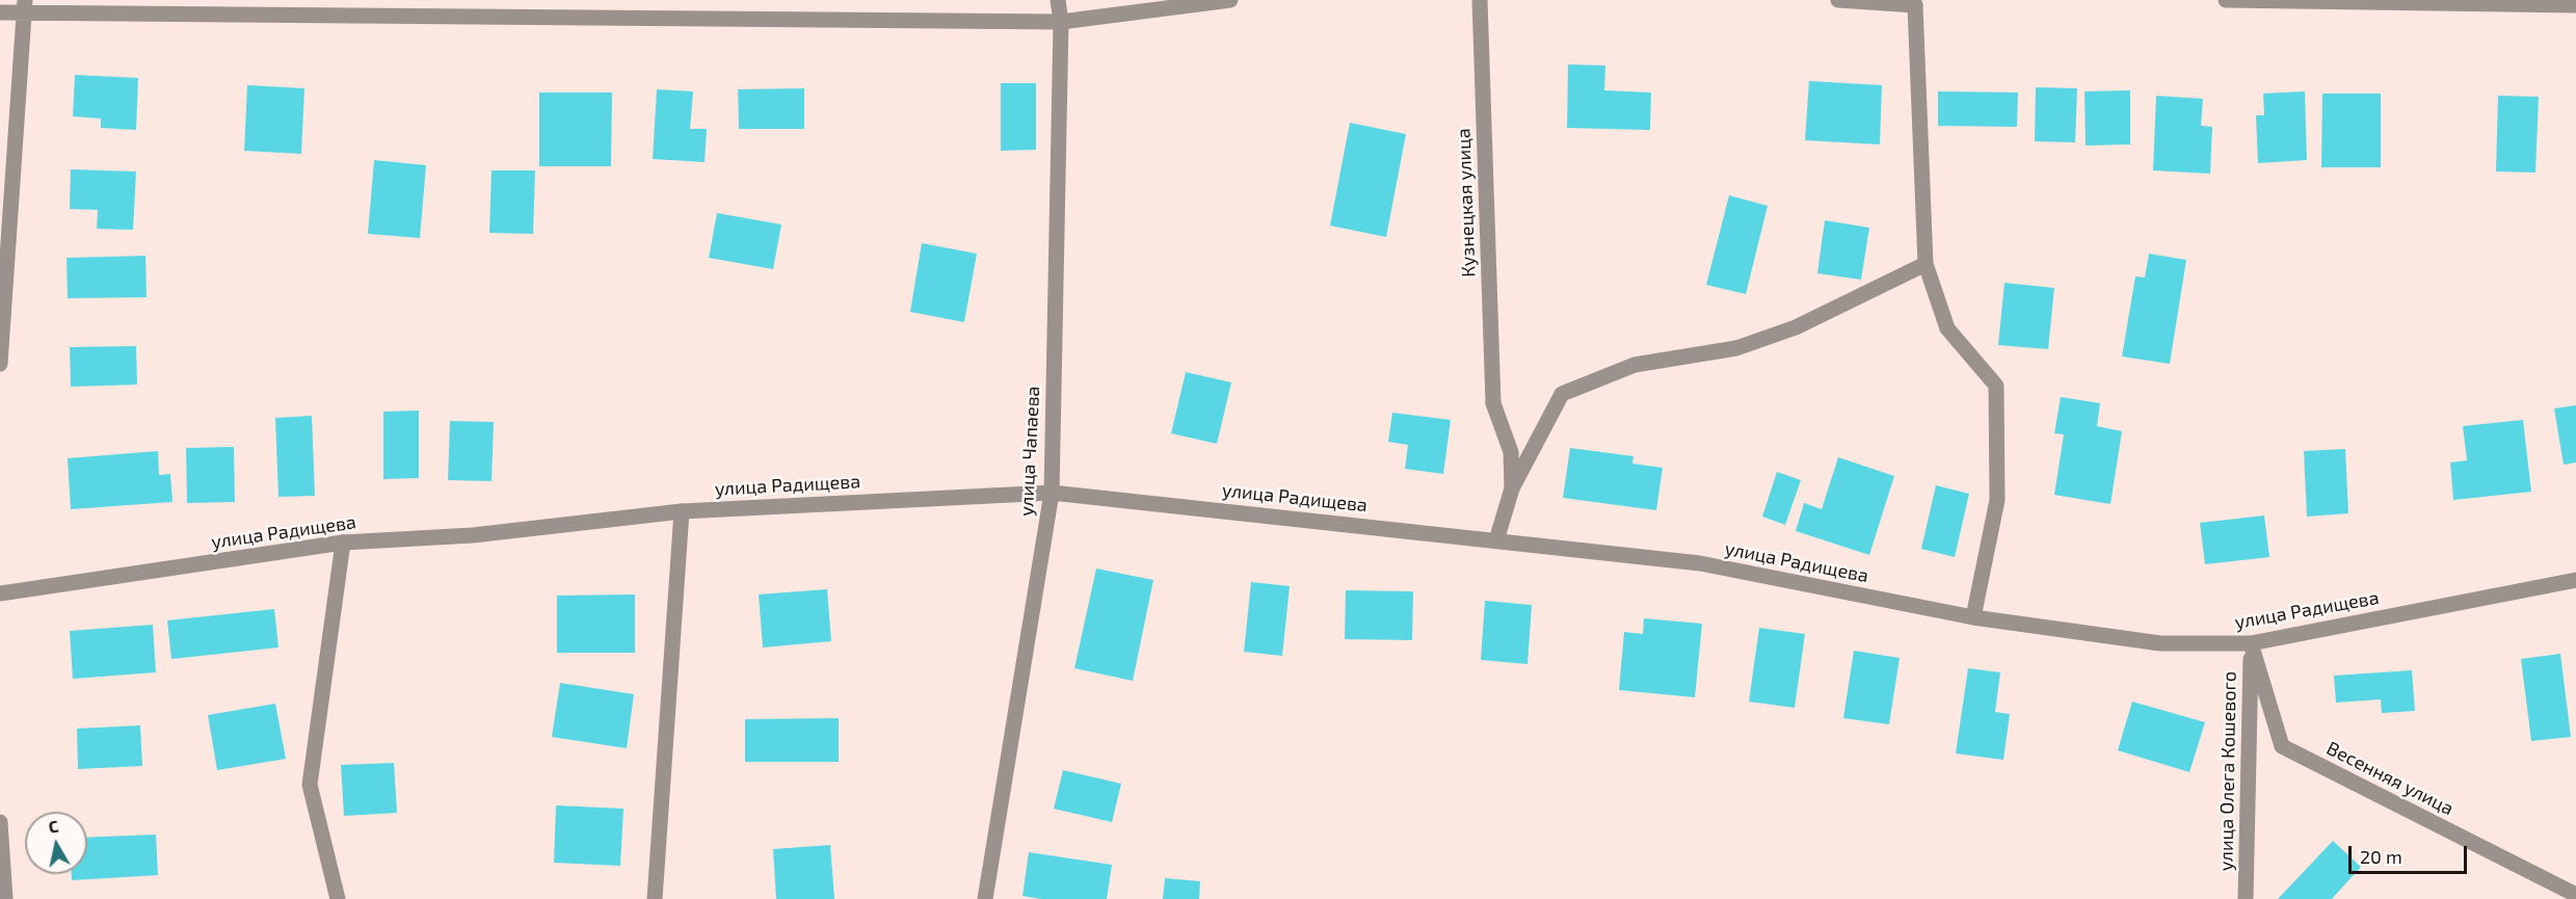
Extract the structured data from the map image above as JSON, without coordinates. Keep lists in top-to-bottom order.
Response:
{
  "streets": {
    "street": [
      "Кузнецкая улица",
      "улица Чапаева",
      "улица Радищева",
      "улица Олега Кошевого",
      "Весенняя улица"
    ]
  },
  "crossings": [
    ["улица Чапаева", "улица Радищева"],
    ["улица Радищева", "улица Олега Кошевого"],
    ["улица Радищева", "Весенняя улица"],
    ["улица Олега Кошевого", "Весенняя улица"]
  ],
  "scale_bar": "20 m",
  "north": "top"
}
